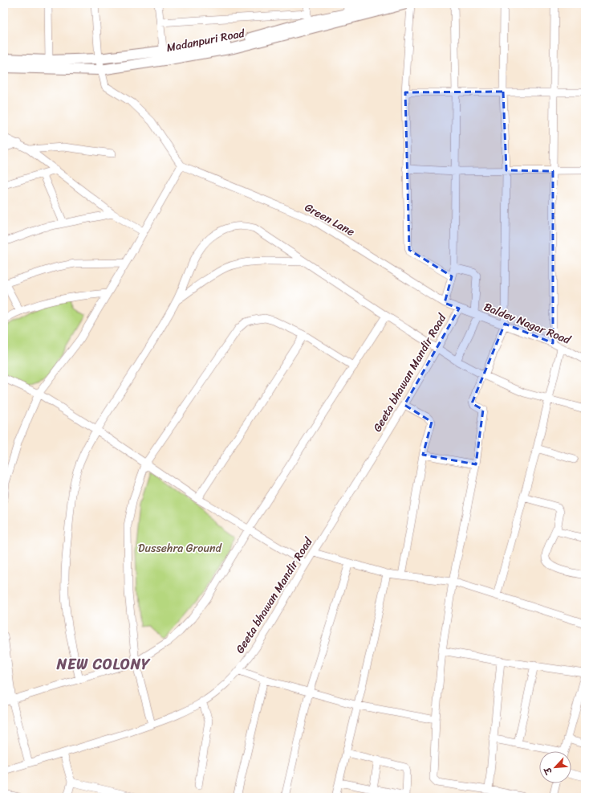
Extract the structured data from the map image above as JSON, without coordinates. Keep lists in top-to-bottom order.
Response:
{
  "streets": {
    "street": [
      "Madanpuri Road",
      "Green Lane",
      "Baldev Nagar Road",
      "Geeta bhawan Mandir Road"
    ]
  },
  "crossings": [
    ["Green Lane", "Baldev Nagar Road"],
    ["Green Lane", "Geeta bhawan Mandir Road"],
    ["Baldev Nagar Road", "Geeta bhawan Mandir Road"]
  ],
  "districts": ["NEW COLONY"],
  "parks": ["Dussehra Ground"],
  "north": "bottom left"
}
